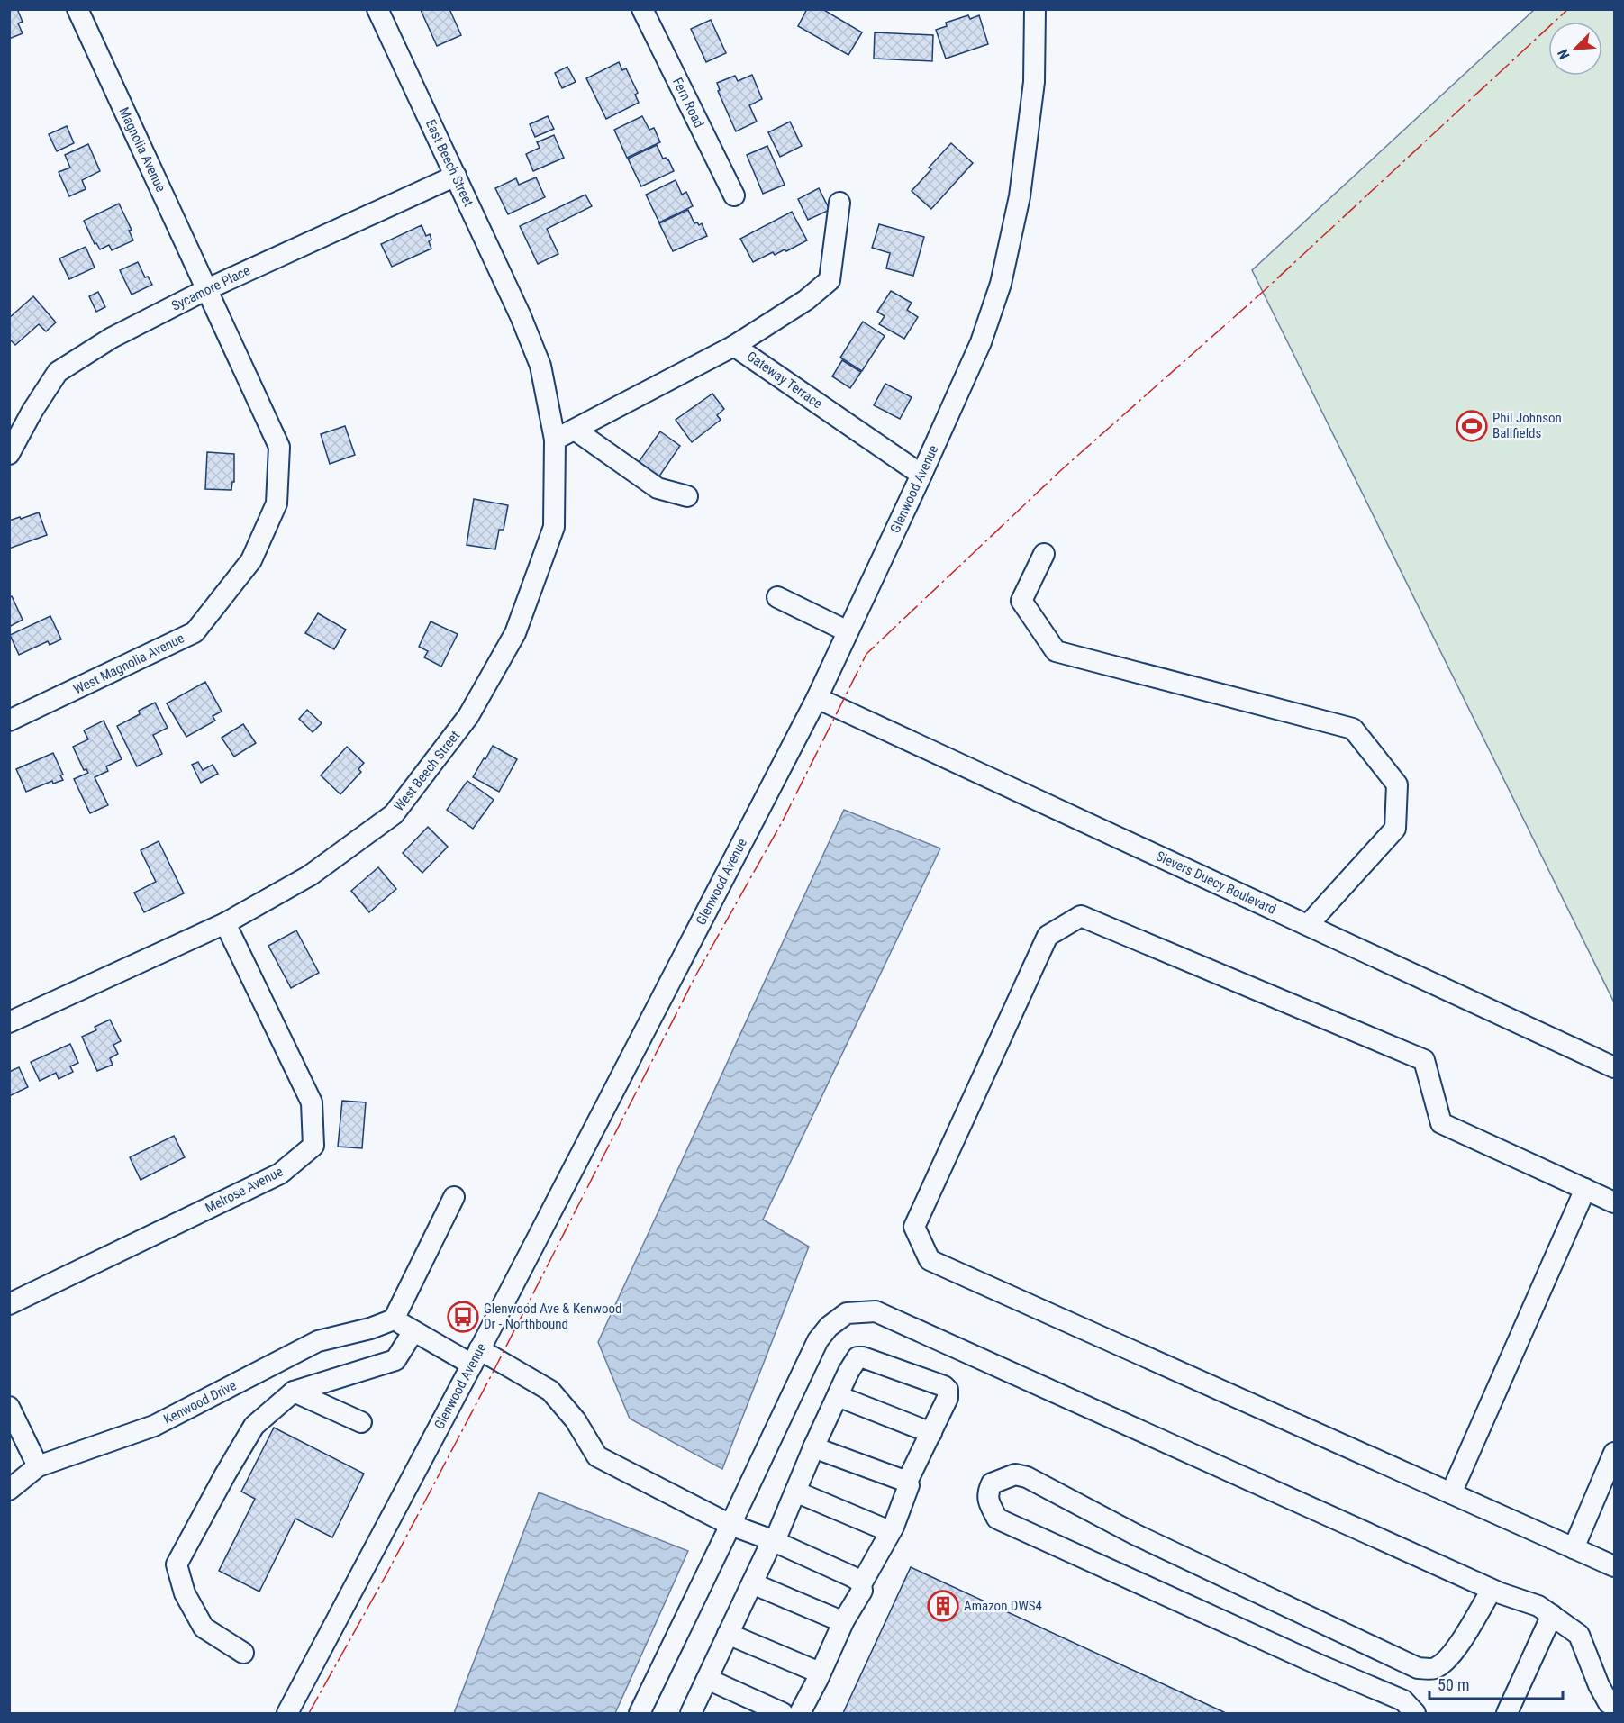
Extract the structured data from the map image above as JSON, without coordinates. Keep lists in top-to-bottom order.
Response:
{
  "streets": {
    "street": [
      "Fern Road",
      "Magnolia Avenue",
      "East Beech Street",
      "Sycamore Place",
      "Gateway Terrace",
      "Glenwood Avenue",
      "West Magnolia Avenue",
      "West Beech Street",
      "Sievers Duecy Boulevard",
      "Melrose Avenue",
      "Kenwood Drive"
    ]
  },
  "crossings": [
    ["Magnolia Avenue", "Sycamore Place"],
    ["Magnolia Avenue", "West Magnolia Avenue"],
    ["East Beech Street", "Sycamore Place"],
    ["East Beech Street", "West Beech Street"],
    ["Sycamore Place", "West Magnolia Avenue"],
    ["Gateway Terrace", "Glenwood Avenue"],
    ["Gateway Terrace", "West Beech Street"],
    ["Glenwood Avenue", "Sievers Duecy Boulevard"],
    ["West Beech Street", "Melrose Avenue"]
  ],
  "places": {
    "sports": ["Phil Johnson Ballfields"],
    "bus stop": ["Glenwood Ave & Kenwood Dr - Northbound"],
    "building": ["Amazon DWS4"]
  },
  "scale_bar": "50 m",
  "north": "bottom left"
}
